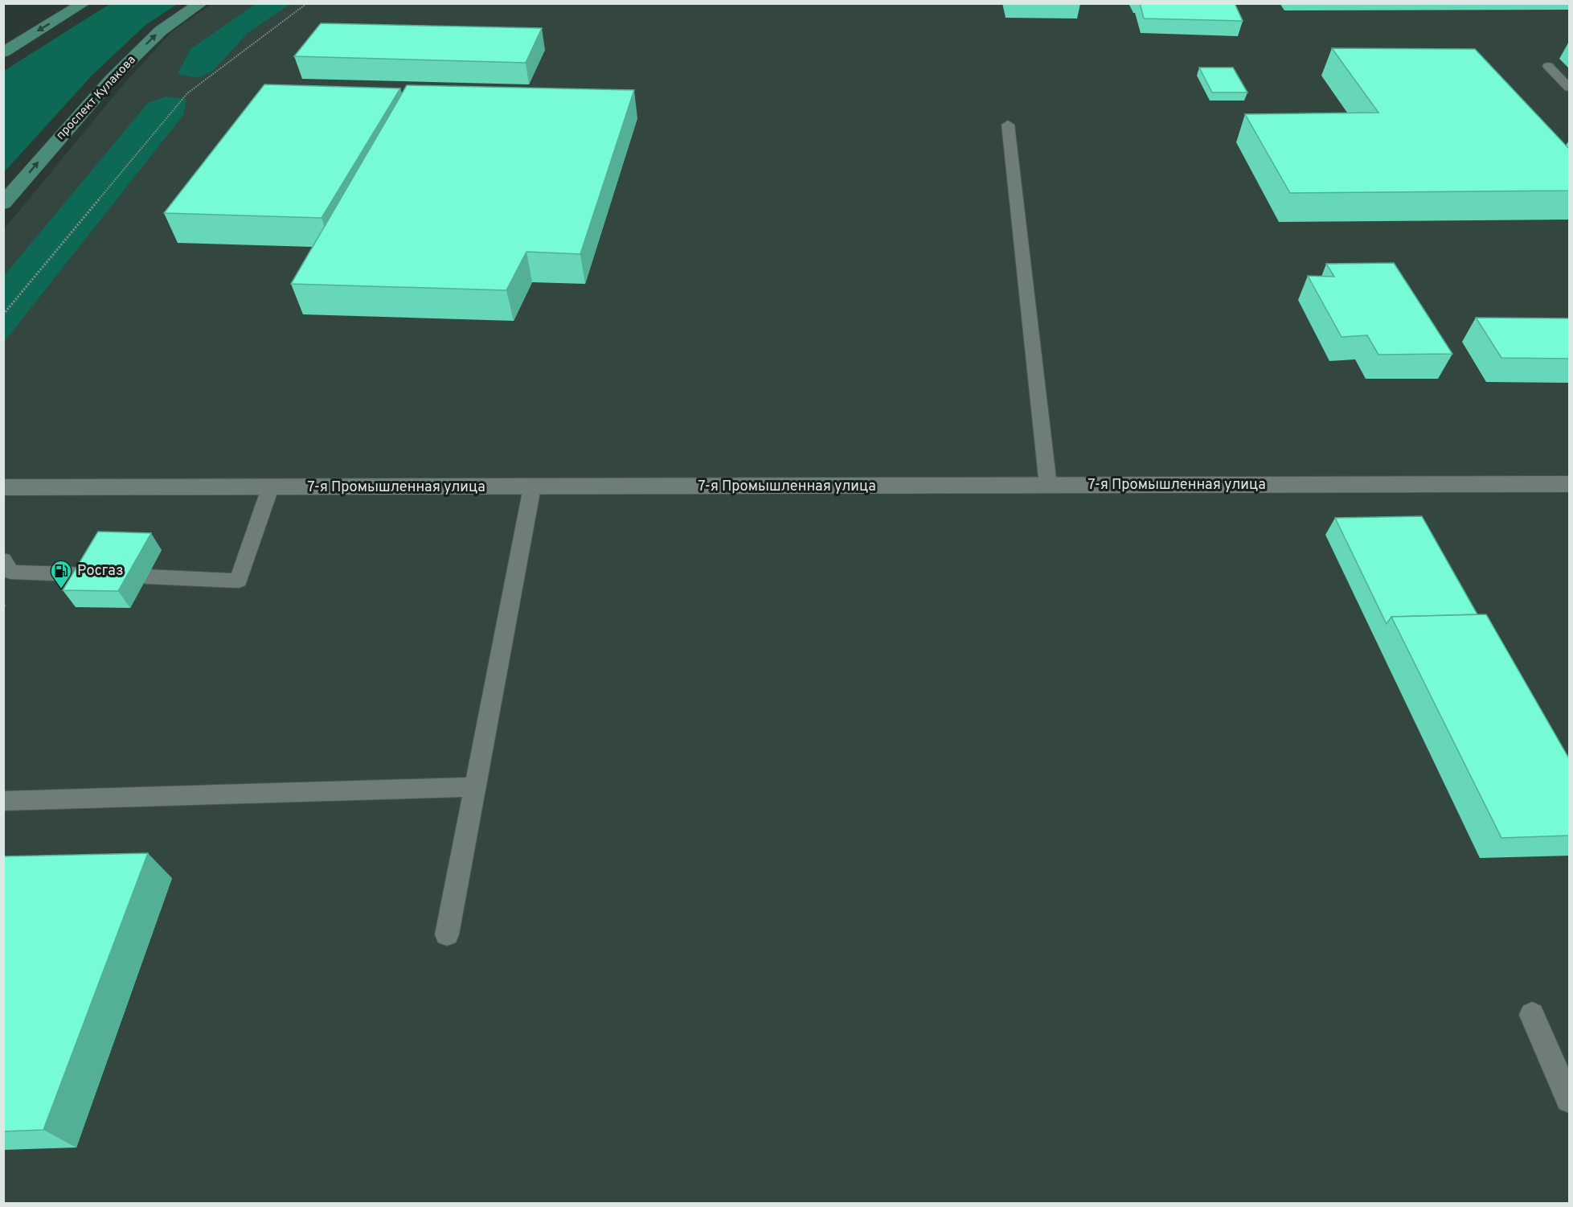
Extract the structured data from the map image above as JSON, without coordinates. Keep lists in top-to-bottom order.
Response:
{
  "streets": {
    "main road": ["проспект Кулакова"],
    "street": ["7-я Промышленная улица"]
  },
  "places": {
    "fuel station": ["Росгаз"]
  }
}
